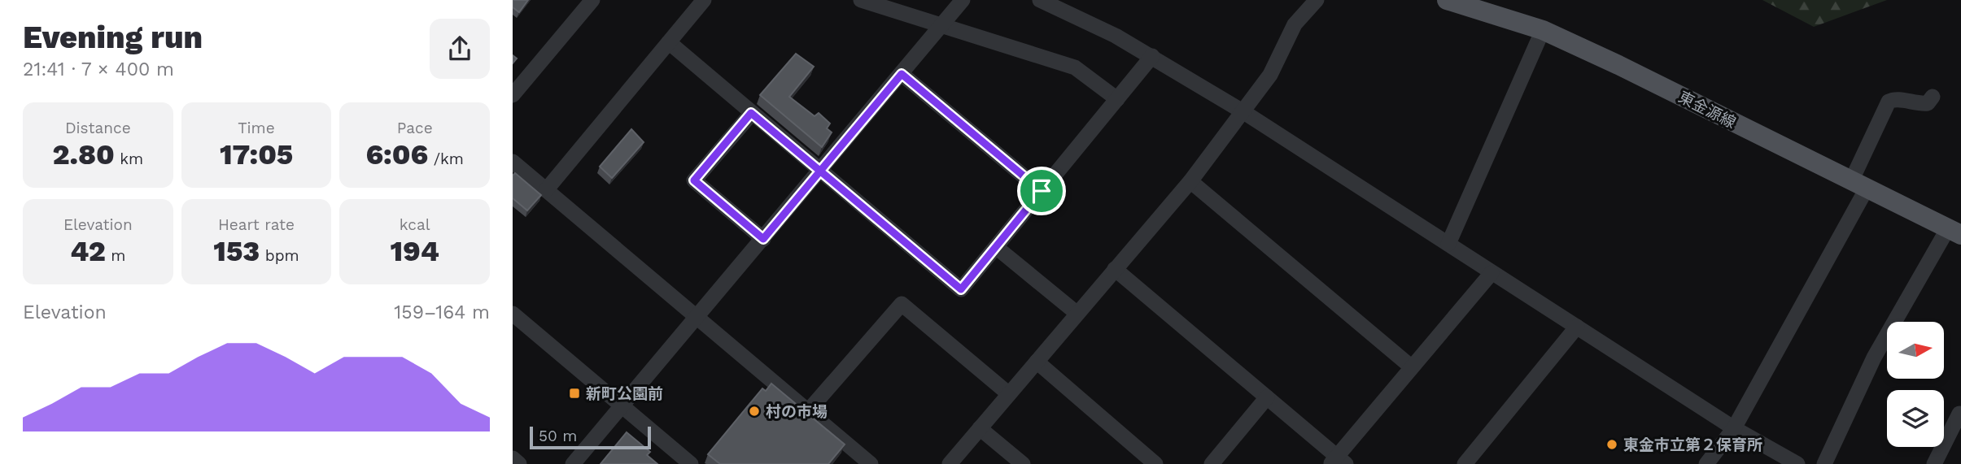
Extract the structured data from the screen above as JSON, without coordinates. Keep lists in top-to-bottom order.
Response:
{
  "streets": {
    "main road": ["東金源線"]
  },
  "places": {
    "transit": ["新町公園前"],
    "other": ["村の市場", "東金市立第２保育所"]
  },
  "scale_bar": "50 m",
  "north": "right",
  "page": {
    "heading": ["Evening run", "21:41 · 7 × 400 m"],
    "stats": [
      ["Distance", "2.80 km"],
      ["Time", "17:05"],
      ["Pace", "6:06 /km"],
      ["Elevation", "42 m"],
      ["Heart rate", "153 bpm"],
      ["kcal", "194"]
    ],
    "chart": ["Elevation", "159–164 m"],
    "scale": "50 m"
  }
}
